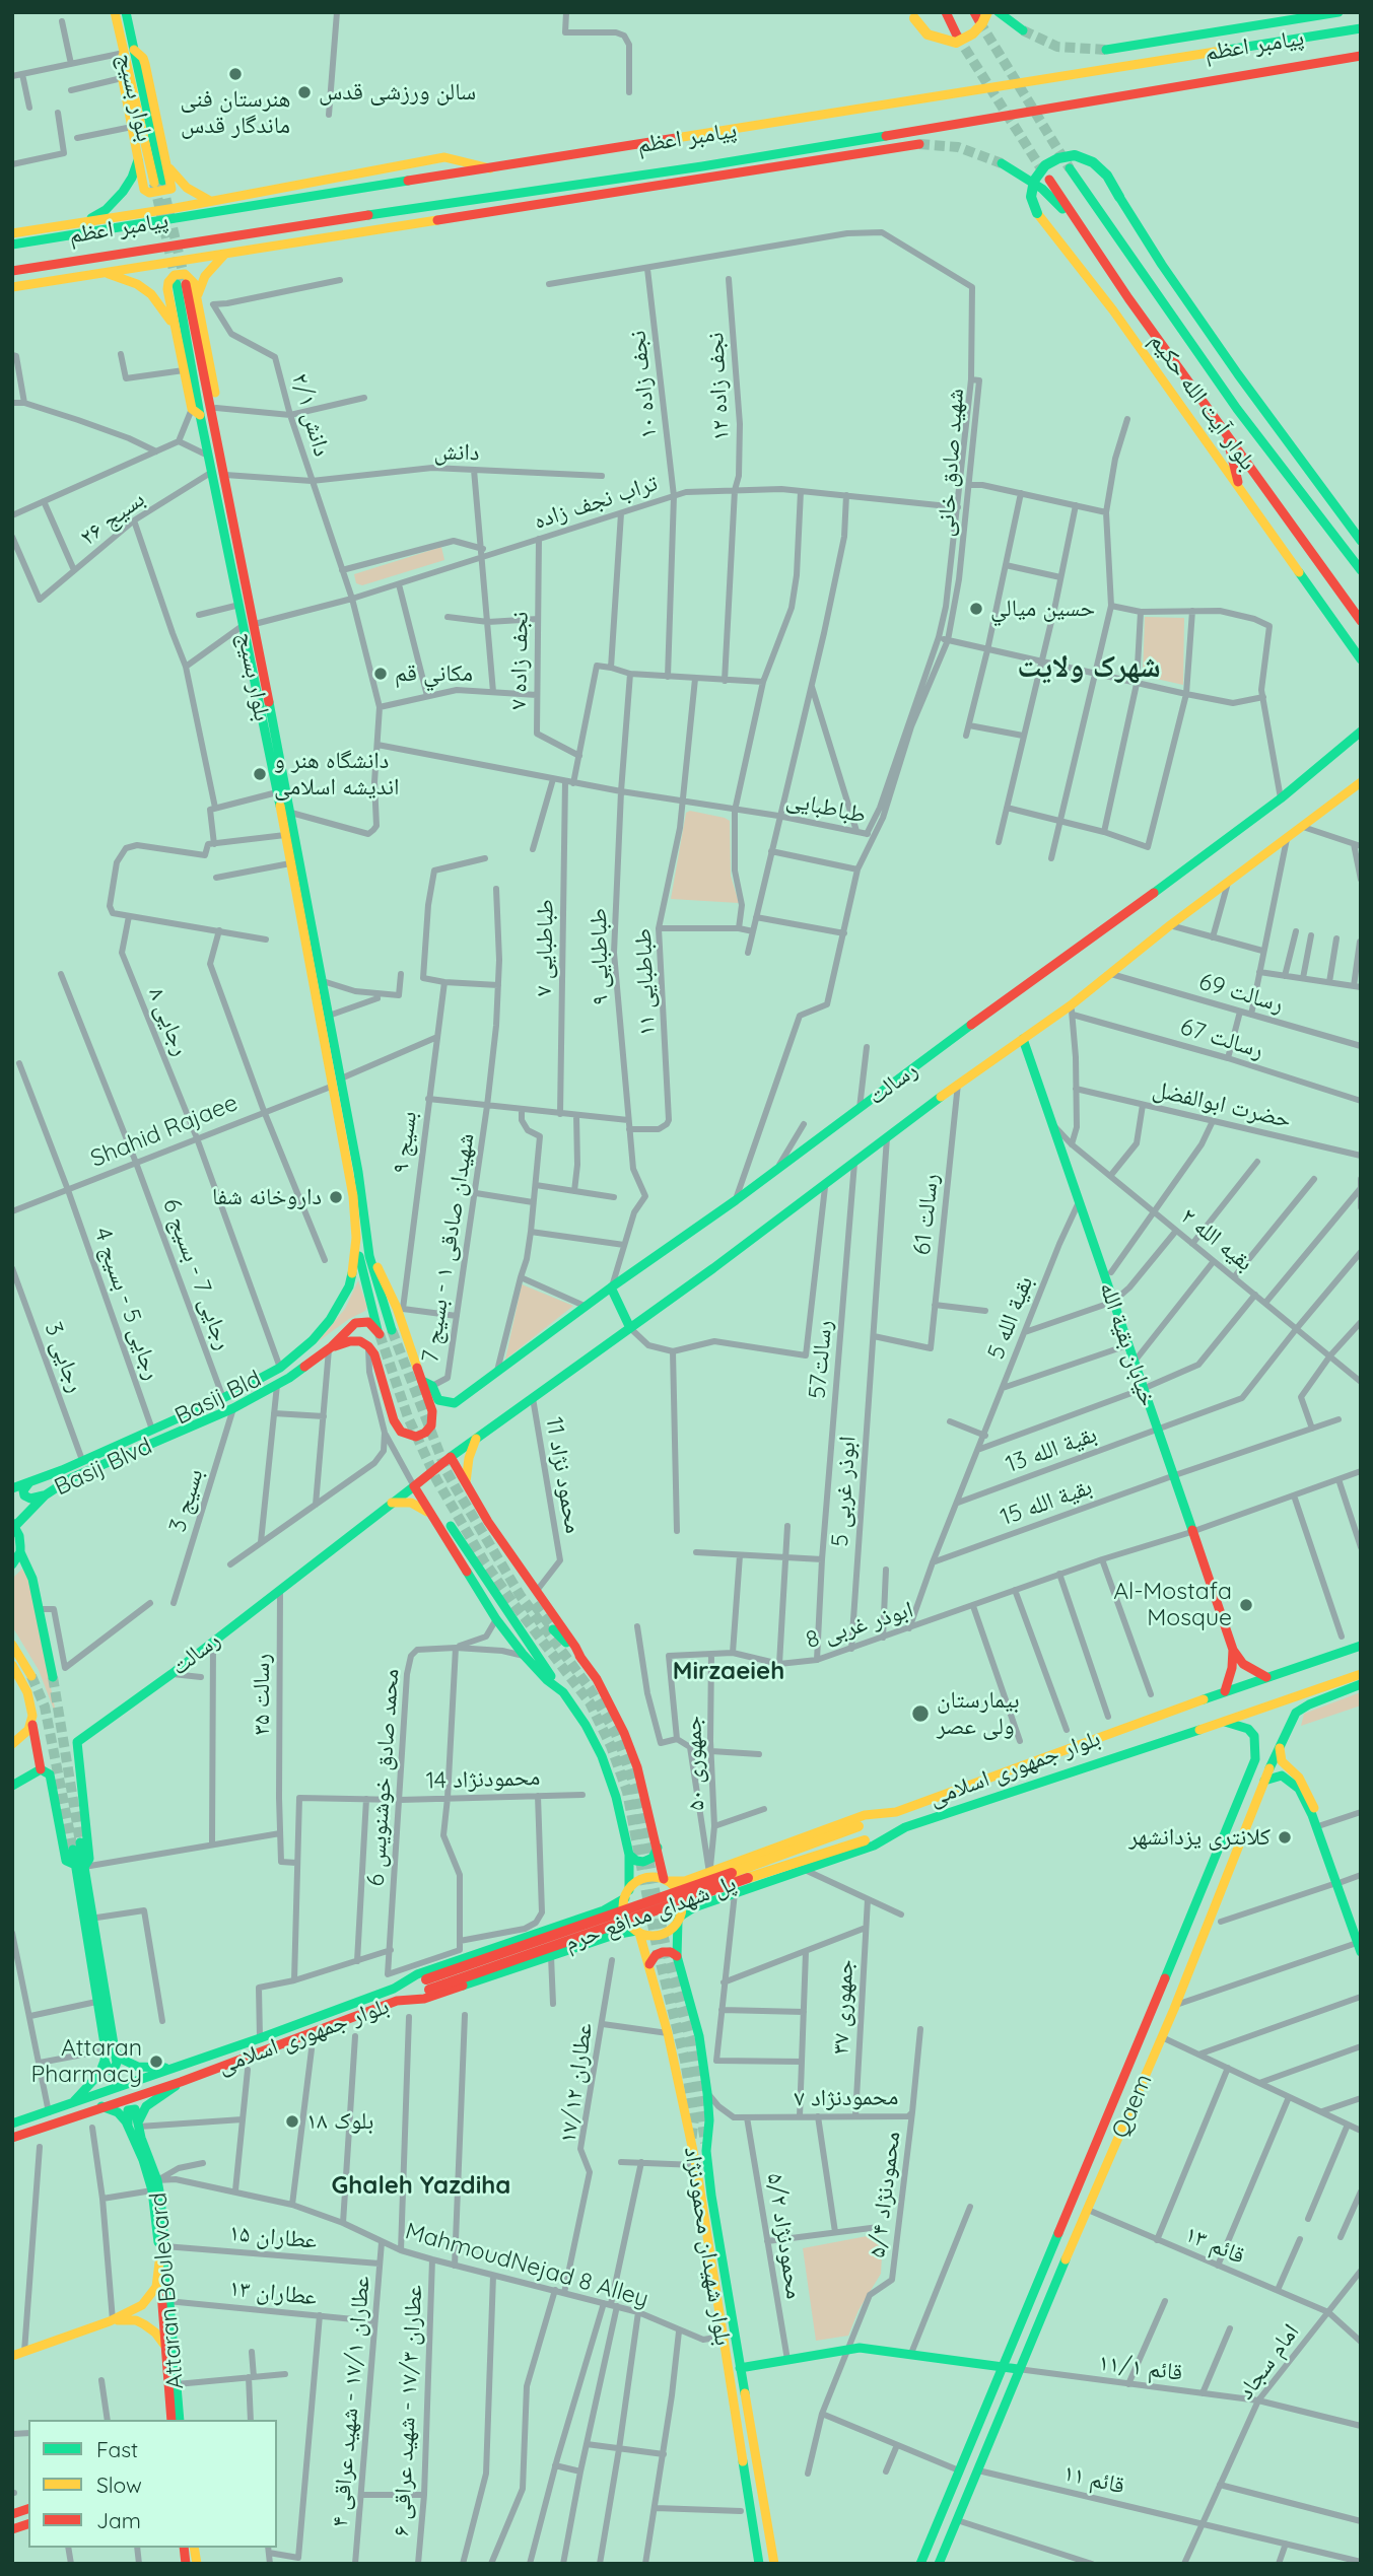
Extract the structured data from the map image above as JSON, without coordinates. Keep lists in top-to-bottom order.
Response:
{
  "streets": {
    "main road": [
      "پیامبر اعظم",
      "بلوار بسیج",
      "بلوار آیت الله حکیم",
      "رسالت",
      "خیابان بقیة الله",
      "Basij Bld",
      "Basij Blvd",
      "بلوار جمهوری اسلامی",
      "پل شهدای مدافع حرم",
      "Qaem",
      "بلوار شهیدان محمودنژاد",
      "Attaran Boulevard"
    ],
    "street": [
      "نجف زاده ۱۰",
      "نجف زاده ۱۲",
      "دانش ۲/۱",
      "دانش",
      "شهید صادق خانی",
      "تراب نجف زاده",
      "بسیج ۲۶",
      "نجف زاده ۷",
      "طباطبایی",
      "طباطبایی ۷",
      "طباطبایی ۹",
      "طباطبایی ۱۱",
      "رسالت 69",
      "رجایی ۸",
      "رسالت 67",
      "حضرت ابوالفضل",
      "Shahid Rajaee",
      "بسیج ۹",
      "رسالت 61",
      "بقیه الله ۲",
      "شهیدان صادقی ۱ - بسیج 7",
      "رجایی 7 - بسیج 6",
      "رجایی 5 - بسیج 4",
      "بقیة الله 5",
      "رجایی 3",
      "رسالت57",
      "بقیة الله 13",
      "محمود نژاد 11",
      "ابوذر غربی 5",
      "بسیج 3",
      "بقیة الله 15",
      "ابوذر غربی 8",
      "رسالت ۳۵",
      "جمهوری ۵۰",
      "محمد صادق خوشنویس 6",
      "محمودنژاد 14",
      "جمهوری ۳۷",
      "عطاران ۱۷/۱۲",
      "محمودنژاد ۷",
      "محمودنژاد ۵/۴",
      "محمودنژاد ۵/۲",
      "عطاران ۱۵",
      "قائم ۱۳",
      "MahmoudNejad 8 Alley",
      "عطاران ۱۳",
      "امام سجاد",
      "قائم ۱۱/۱",
      "عطاران ۱۷/۱ - شهید عراقی ۴",
      "عطاران ۱۷/۳ - شهید عراقی ۶",
      "قائم ۱۱"
    ]
  },
  "crossings": [
    ["بلوار بسیج", "دانش ۲/۱"],
    ["بلوار بسیج", "دانش"],
    ["بلوار بسیج", "تراب نجف زاده"],
    ["بلوار بسیج", "بسیج ۲۶"],
    ["بلوار بسیج", "Shahid Rajaee"],
    ["بلوار بسیج", "Basij Bld"],
    ["بلوار بسیج", "Basij Blvd"],
    ["نجف زاده ۱۰", "تراب نجف زاده"],
    ["نجف زاده ۱۲", "تراب نجف زاده"],
    ["دانش ۲/۱", "دانش"],
    ["دانش ۲/۱", "تراب نجف زاده"],
    ["دانش ۲/۱", "طباطبایی"],
    ["شهید صادق خانی", "تراب نجف زاده"],
    ["شهید صادق خانی", "طباطبایی"],
    ["تراب نجف زاده", "نجف زاده ۷"],
    ["نجف زاده ۷", "طباطبایی ۷"],
    ["طباطبایی", "طباطبایی ۷"],
    ["طباطبایی", "طباطبایی ۹"],
    ["طباطبایی", "طباطبایی ۱۱"],
    ["طباطبایی", "رسالت"],
    ["طباطبایی ۹", "طباطبایی ۱۱"],
    ["طباطبایی ۹", "رسالت"],
    ["رسالت 69", "رسالت"],
    ["رجایی ۸", "Shahid Rajaee"],
    ["رجایی ۸", "Basij Bld"],
    ["رسالت 67", "رسالت"],
    ["رسالت", "رسالت 61"],
    ["رسالت", "شهیدان صادقی ۱ - بسیج 7"],
    ["رسالت", "خیابان بقیة الله"],
    ["رسالت", "رسالت57"],
    ["رسالت", "محمود نژاد 11"],
    ["رسالت", "ابوذر غربی 5"],
    ["رسالت", "رسالت ۳۵"],
    ["Shahid Rajaee", "رجایی 7 - بسیج 6"],
    ["Shahid Rajaee", "رجایی 5 - بسیج 4"],
    ["بسیج ۹", "شهیدان صادقی ۱ - بسیج 7"],
    ["رسالت 61", "ابوذر غربی 5"],
    ["بقیه الله ۲", "خیابان بقیة الله"],
    ["بقیه الله ۲", "بقیة الله 13"],
    ["رجایی 7 - بسیج 6", "Basij Bld"],
    ["رجایی 5 - بسیج 4", "Basij Bld"],
    ["بقیة الله 5", "خیابان بقیة الله"],
    ["بقیة الله 5", "بقیة الله 13"],
    ["بقیة الله 5", "بقیة الله 15"],
    ["بقیة الله 5", "ابوذر غربی 8"],
    ["خیابان بقیة الله", "بقیة الله 13"],
    ["خیابان بقیة الله", "بقیة الله 15"],
    ["خیابان بقیة الله", "ابوذر غربی 8"],
    ["خیابان بقیة الله", "بلوار جمهوری اسلامی"],
    ["رجایی 3", "Basij Bld"],
    ["رسالت57", "ابوذر غربی 8"],
    ["Basij Bld", "Basij Blvd"],
    ["Basij Blvd", "بسیج 3"],
    ["ابوذر غربی 5", "ابوذر غربی 8"],
    ["ابوذر غربی 8", "جمهوری ۵۰"],
    ["رسالت ۳۵", "محمودنژاد 14"],
    ["جمهوری ۵۰", "بلوار جمهوری اسلامی"],
    ["بلوار جمهوری اسلامی", "پل شهدای مدافع حرم"],
    ["بلوار جمهوری اسلامی", "Qaem"],
    ["بلوار جمهوری اسلامی", "بلوار شهیدان محمودنژاد"],
    ["محمد صادق خوشنویس 6", "محمودنژاد 14"],
    ["جمهوری ۳۷", "محمودنژاد ۷"],
    ["عطاران ۱۷/۱۲", "MahmoudNejad 8 Alley"],
    ["محمودنژاد ۷", "محمودنژاد ۵/۴"],
    ["محمودنژاد ۷", "محمودنژاد ۵/۲"],
    ["محمودنژاد ۷", "بلوار شهیدان محمودنژاد"],
    ["Qaem", "قائم ۱۳"],
    ["Qaem", "قائم ۱۱/۱"],
    ["Qaem", "قائم ۱۱"],
    ["عطاران ۱۵", "Attaran Boulevard"],
    ["عطاران ۱۵", "عطاران ۱۷/۱ - شهید عراقی ۴"],
    ["قائم ۱۳", "امام سجاد"],
    ["بلوار شهیدان محمودنژاد", "MahmoudNejad 8 Alley"],
    ["MahmoudNejad 8 Alley", "Attaran Boulevard"],
    ["MahmoudNejad 8 Alley", "عطاران ۱۷/۱ - شهید عراقی ۴"],
    ["MahmoudNejad 8 Alley", "عطاران ۱۷/۳ - شهید عراقی ۶"],
    ["Attaran Boulevard", "عطاران ۱۳"],
    ["عطاران ۱۳", "عطاران ۱۷/۱ - شهید عراقی ۴"],
    ["امام سجاد", "قائم ۱۱/۱"],
    ["امام سجاد", "قائم ۱۱"]
  ],
  "districts": ["شهرک ولایت", "Mirzaeieh", "Ghaleh Yazdiha"],
  "places": [
    "هنرستان فنی ماندگار قدس",
    "سالن ورزشی قدس",
    "حسين ميالي",
    "مكاني قم",
    "دانشگاه هنر و اندیشه اسلامی",
    "داروخانه شفا",
    "Al-Mostafa Mosque",
    "بیمارستان ولی عصر",
    "کلانتری یزدانشهر",
    "Attaran Pharmacy",
    "بلوک ۱۸"
  ],
  "legend": ["Fast", "Slow", "Jam"]
}
